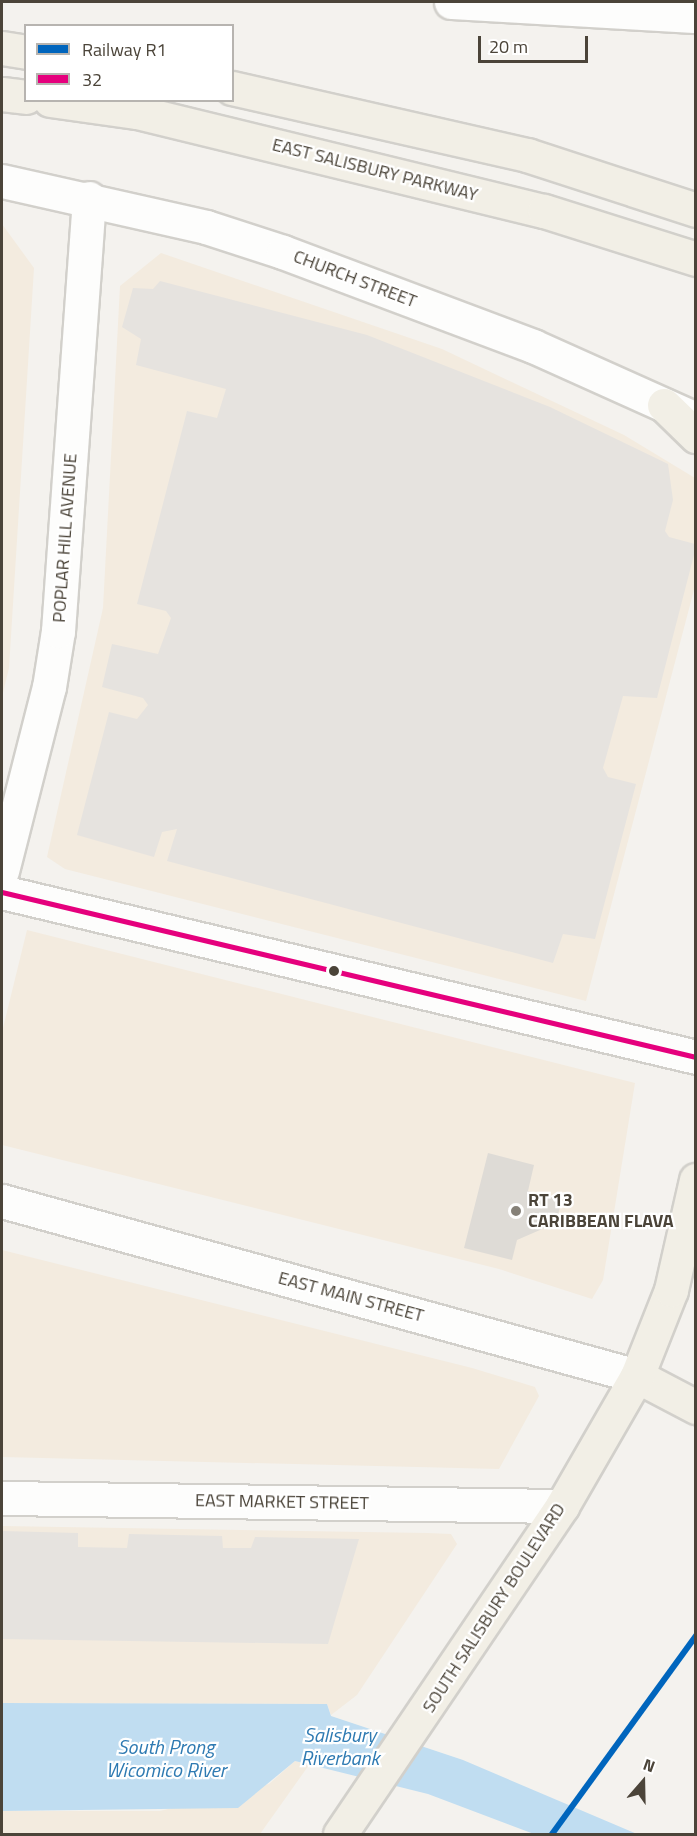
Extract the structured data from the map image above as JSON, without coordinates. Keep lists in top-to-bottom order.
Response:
{
  "streets": {
    "main road": ["EAST SALISBURY PARKWAY", "EAST MAIN STREET", "SOUTH SALISBURY BOULEVARD"],
    "street": ["CHURCH STREET", "POPLAR HILL AVENUE", "EAST MARKET STREET"]
  },
  "crossings": [
    ["CHURCH STREET", "POPLAR HILL AVENUE"],
    ["EAST MAIN STREET", "SOUTH SALISBURY BOULEVARD"],
    ["EAST MARKET STREET", "SOUTH SALISBURY BOULEVARD"]
  ],
  "water": ["Salisbury Riverbank", "South Prong Wicomico River"],
  "places": ["RT 13 CARIBBEAN FLAVA"],
  "lines": ["transit line 32", "rail line R1"],
  "legend": ["Railway R1", "32"],
  "scale_bar": "20 m",
  "north": "top"
}
